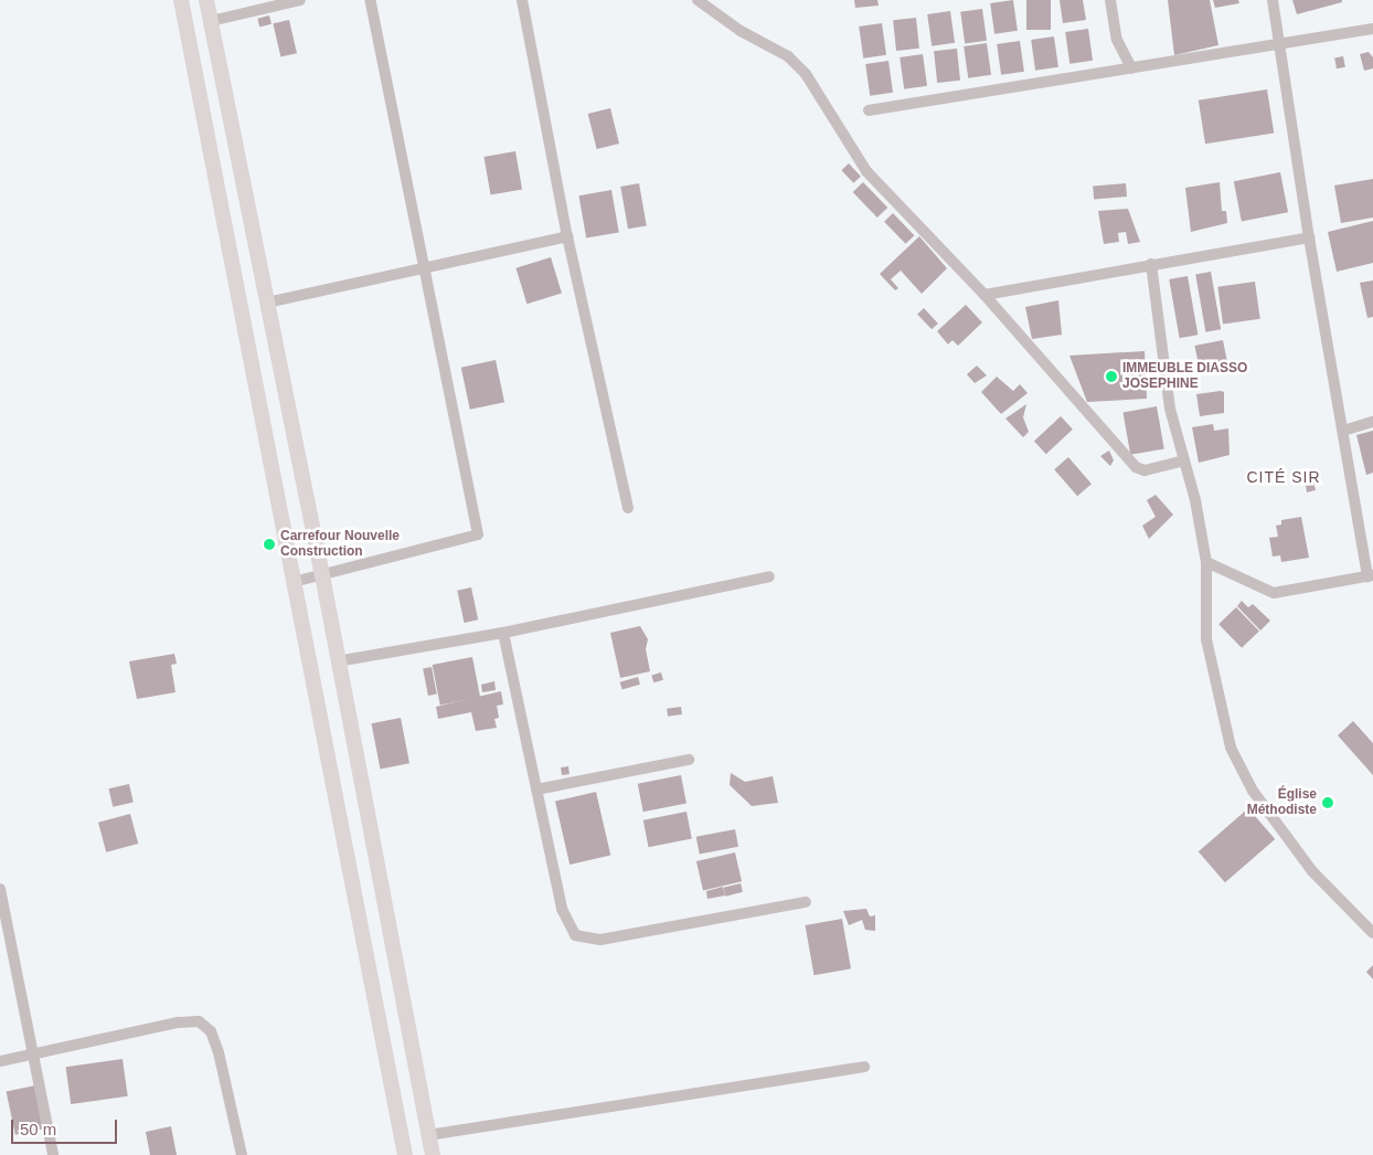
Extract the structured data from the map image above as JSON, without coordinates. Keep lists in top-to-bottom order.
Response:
{
  "districts": ["CITÉ SIR"],
  "places": ["IMMEUBLE DIASSO JOSEPHINE", "Carrefour Nouvelle Construction", "Église Méthodiste"],
  "scale_bar": "50 m"
}
